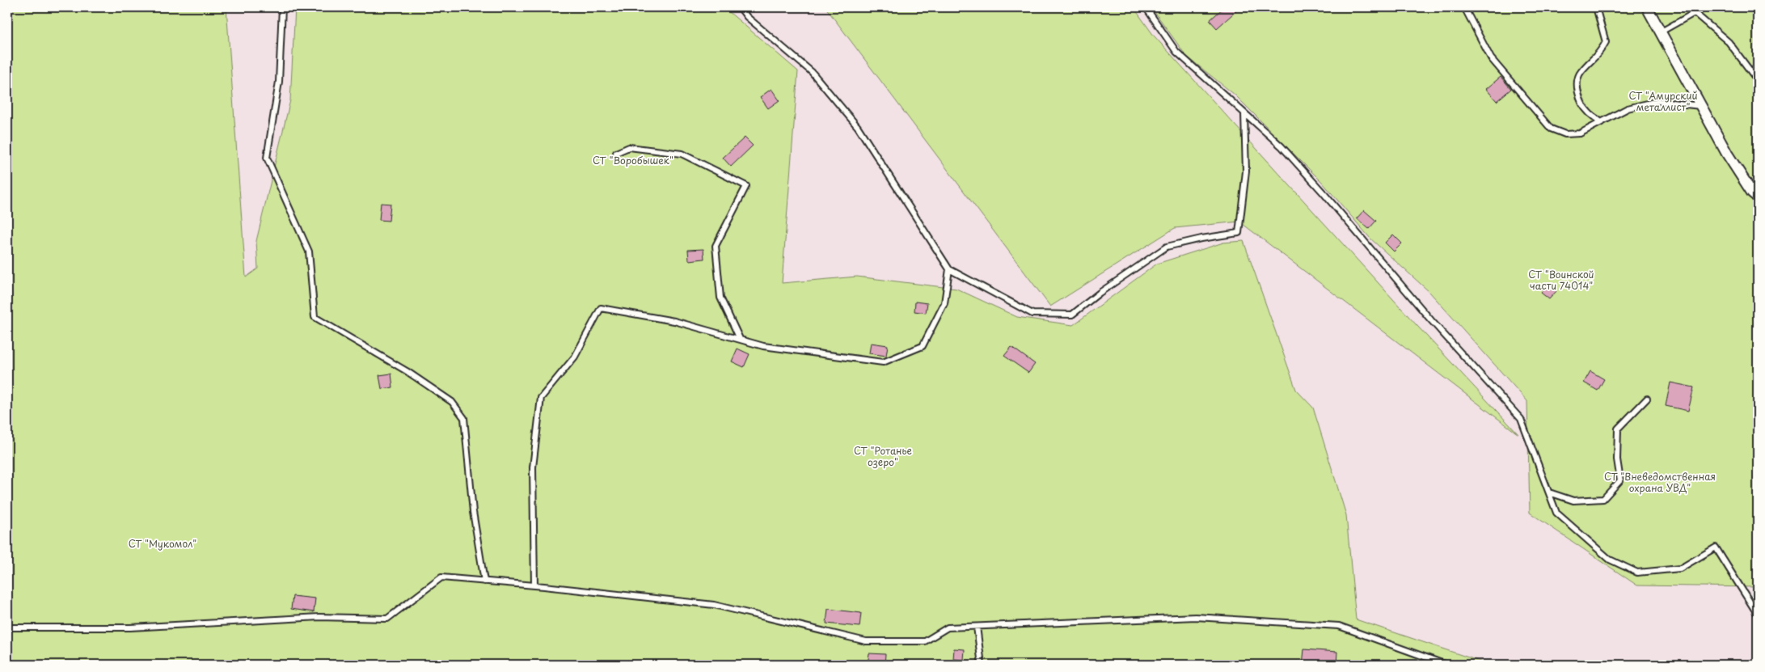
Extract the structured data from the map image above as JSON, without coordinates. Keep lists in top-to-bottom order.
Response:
{
  "parks": [
    "СТ \"Амурский металлист\"",
    "СТ \"Воробышек\"",
    "СТ \"Воинской части 74014\"",
    "СТ \"Ротанье озеро\"",
    "СТ \"Вневедомственная охрана УВД\"",
    "СТ \"Мукомол\""
  ]
}
